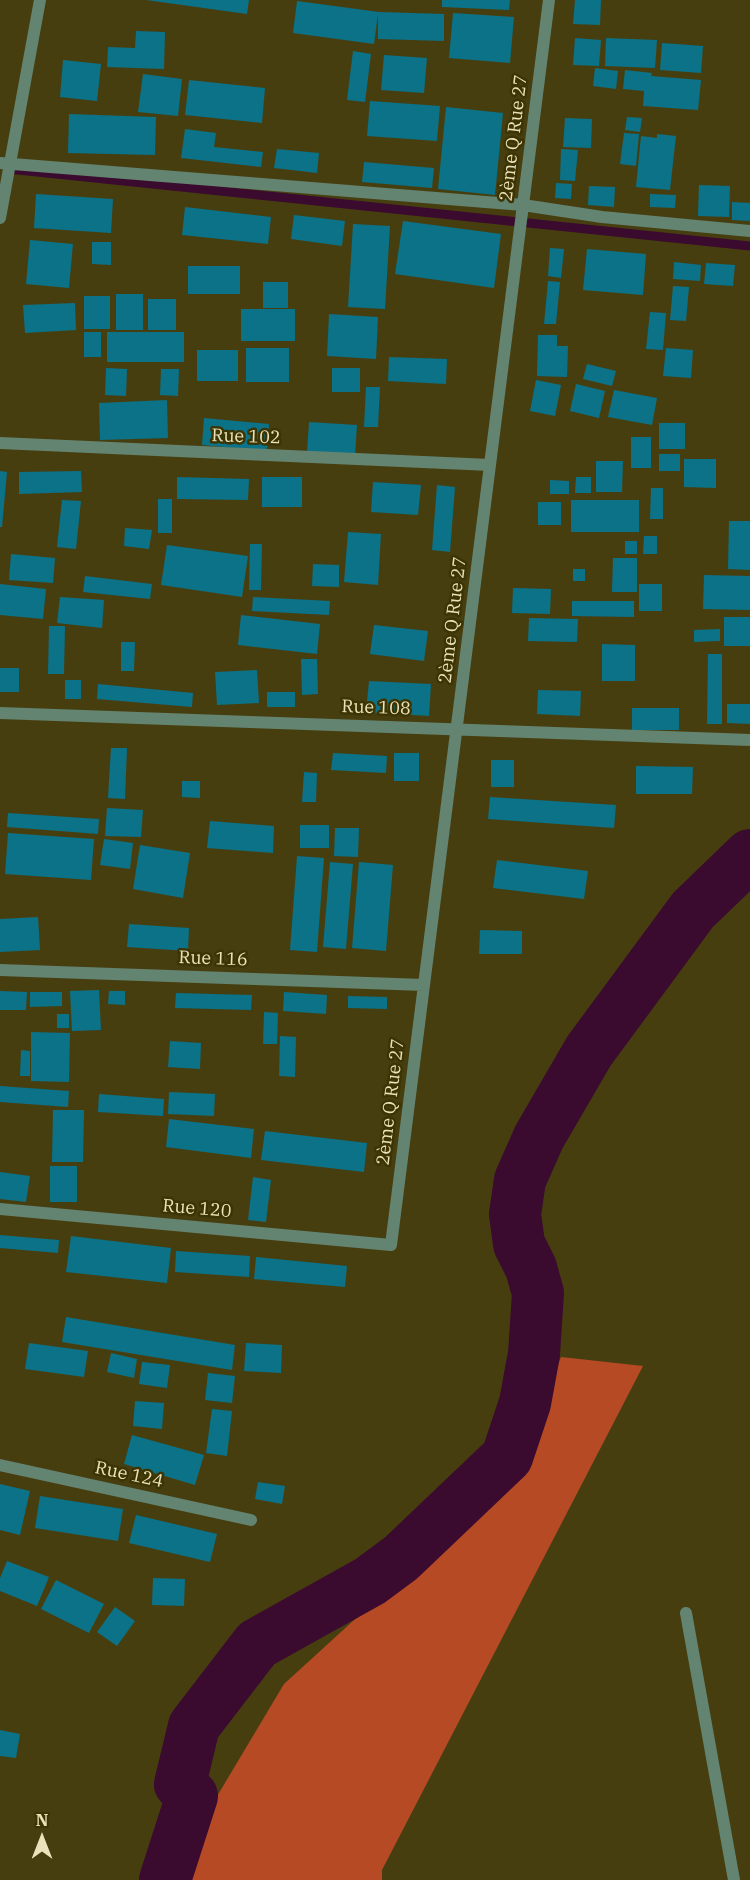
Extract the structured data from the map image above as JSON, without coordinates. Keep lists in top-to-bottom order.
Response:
{
  "streets": {
    "street": [
      "2ème Q Rue 27",
      "Rue 102",
      "Rue 108",
      "Rue 116",
      "Rue 120",
      "Rue 124"
    ]
  },
  "crossings": [
    ["2ème Q Rue 27", "Rue 102"],
    ["2ème Q Rue 27", "Rue 108"],
    ["2ème Q Rue 27", "Rue 116"],
    ["2ème Q Rue 27", "Rue 120"]
  ],
  "north": "top"
}
